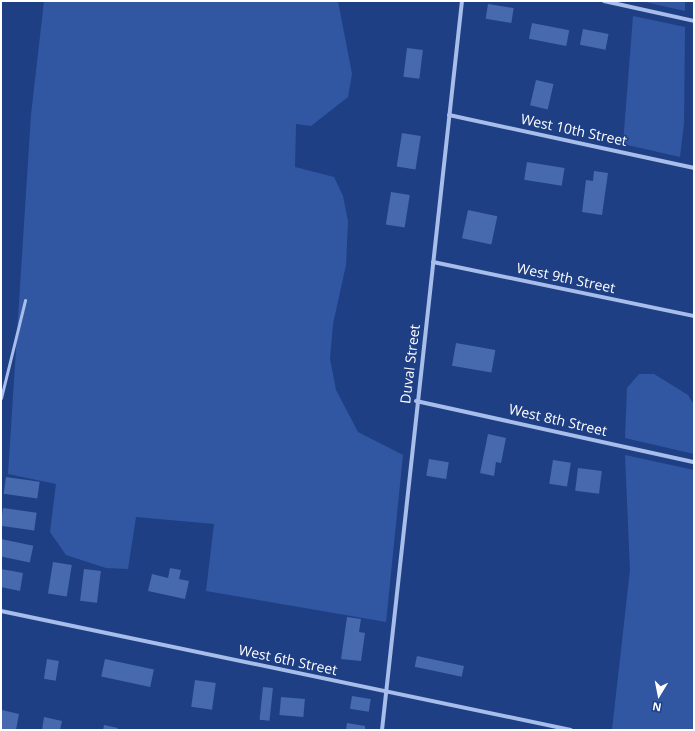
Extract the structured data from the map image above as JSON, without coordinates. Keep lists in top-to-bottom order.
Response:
{
  "streets": {
    "street": [
      "West 10th Street",
      "West 9th Street",
      "Duval Street",
      "West 8th Street",
      "West 6th Street"
    ]
  },
  "crossings": [
    ["West 10th Street", "Duval Street"],
    ["West 9th Street", "Duval Street"],
    ["Duval Street", "West 8th Street"],
    ["Duval Street", "West 6th Street"]
  ],
  "north": "bottom"
}
